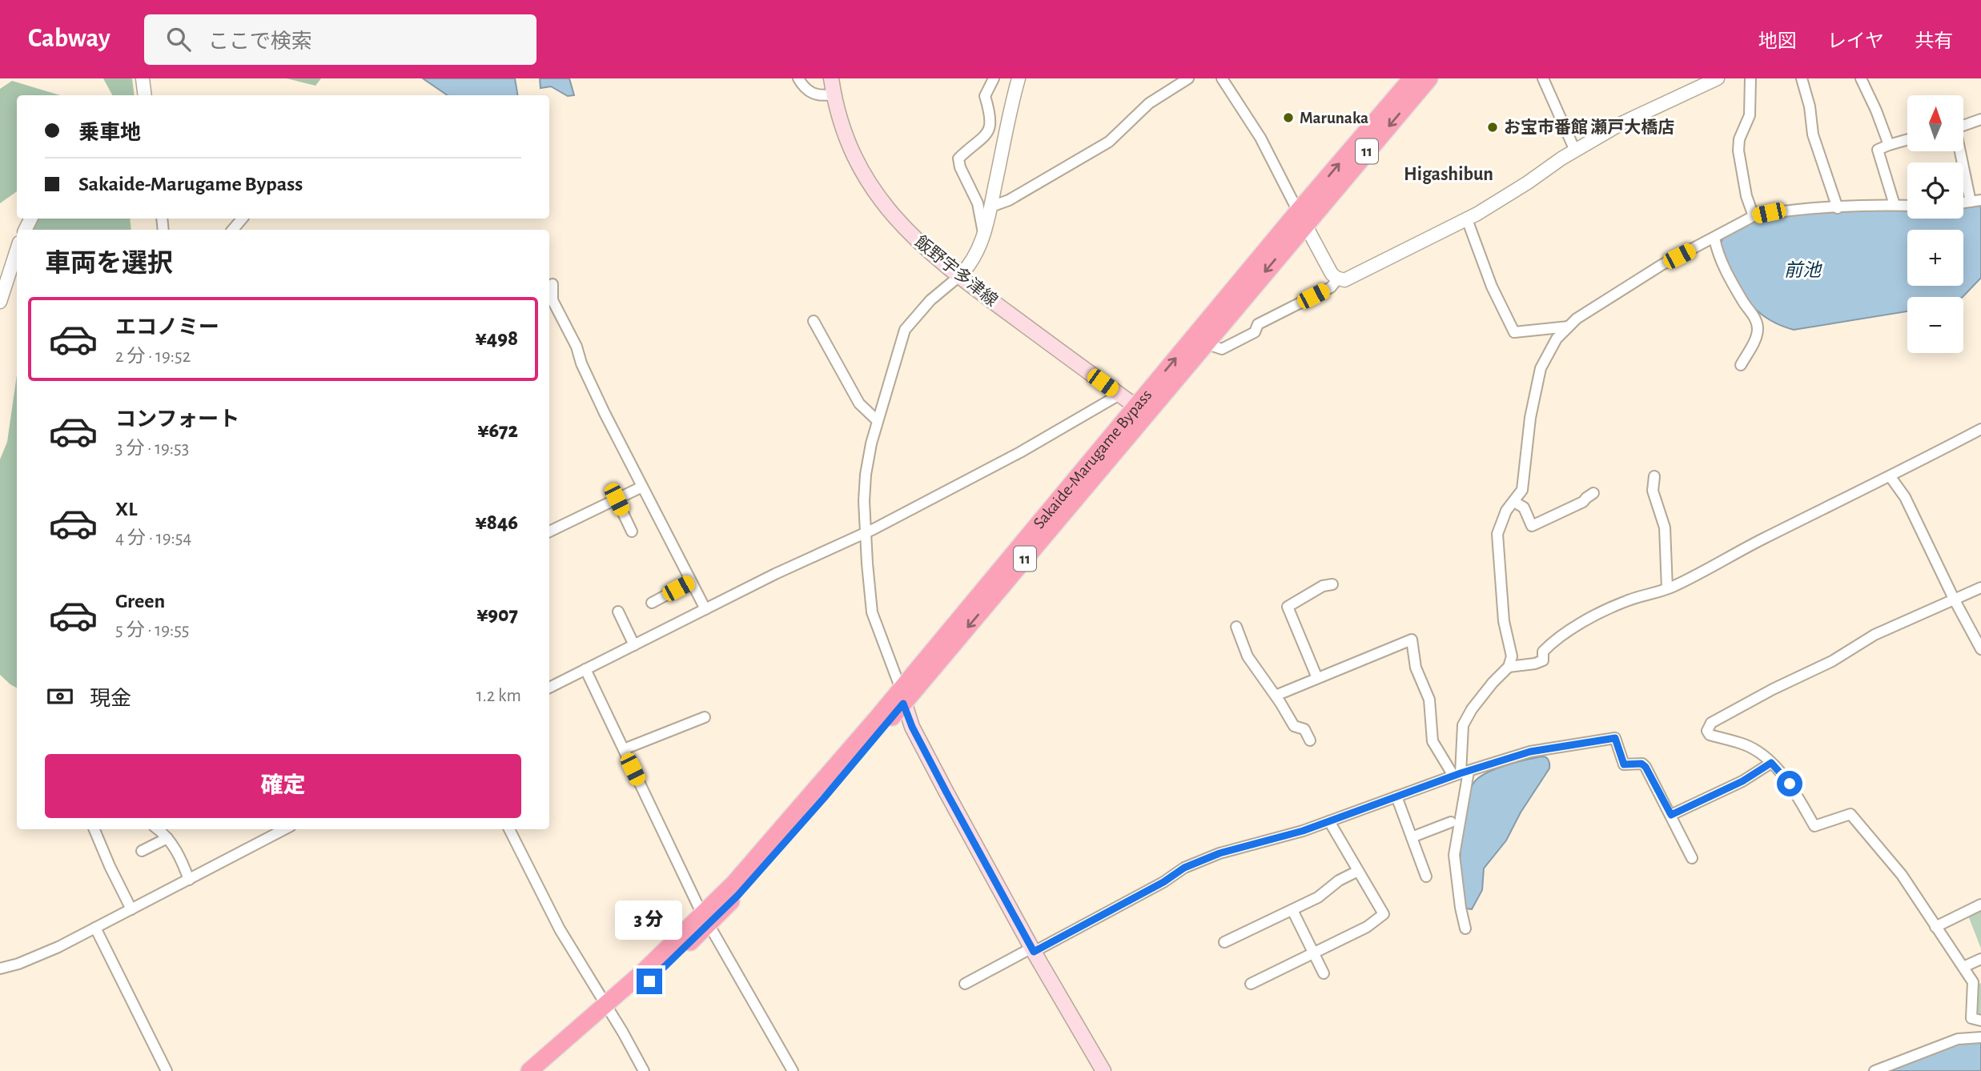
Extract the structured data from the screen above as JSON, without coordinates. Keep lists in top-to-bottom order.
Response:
{
  "streets": {
    "highway": ["11", "Sakaide-Marugame Bypass"],
    "main road": ["飯野宇多津線"]
  },
  "crossings": [
    ["飯野宇多津線", "Sakaide-Marugame Bypass"]
  ],
  "districts": ["Higashibun"],
  "water": ["前池"],
  "places": ["Marunaka", "お宝市番館 瀬戸大橋店"],
  "north": "top",
  "page": {
    "header": "Cabway",
    "search": "ここで検索",
    "nav": ["地図", "レイヤ", "共有"],
    "map_buttons": ["+", "−"],
    "banner": ["乗車地", "Sakaide-Marugame Bypass"],
    "heading": "車両を選択",
    "list": [
      {
        "name": "エコノミー",
        "note": "2 分 · 19:52",
        "value": "¥498"
      },
      {
        "name": "コンフォート",
        "note": "3 分 · 19:53",
        "value": "¥672"
      },
      {
        "name": "XL",
        "note": "4 分 · 19:54",
        "value": "¥846"
      },
      {
        "name": "Green",
        "note": "5 分 · 19:55",
        "value": "¥907"
      }
    ],
    "pay": ["現金", "1.2 km"],
    "buttons": "確定",
    "bubble": "3 分"
  }
}
